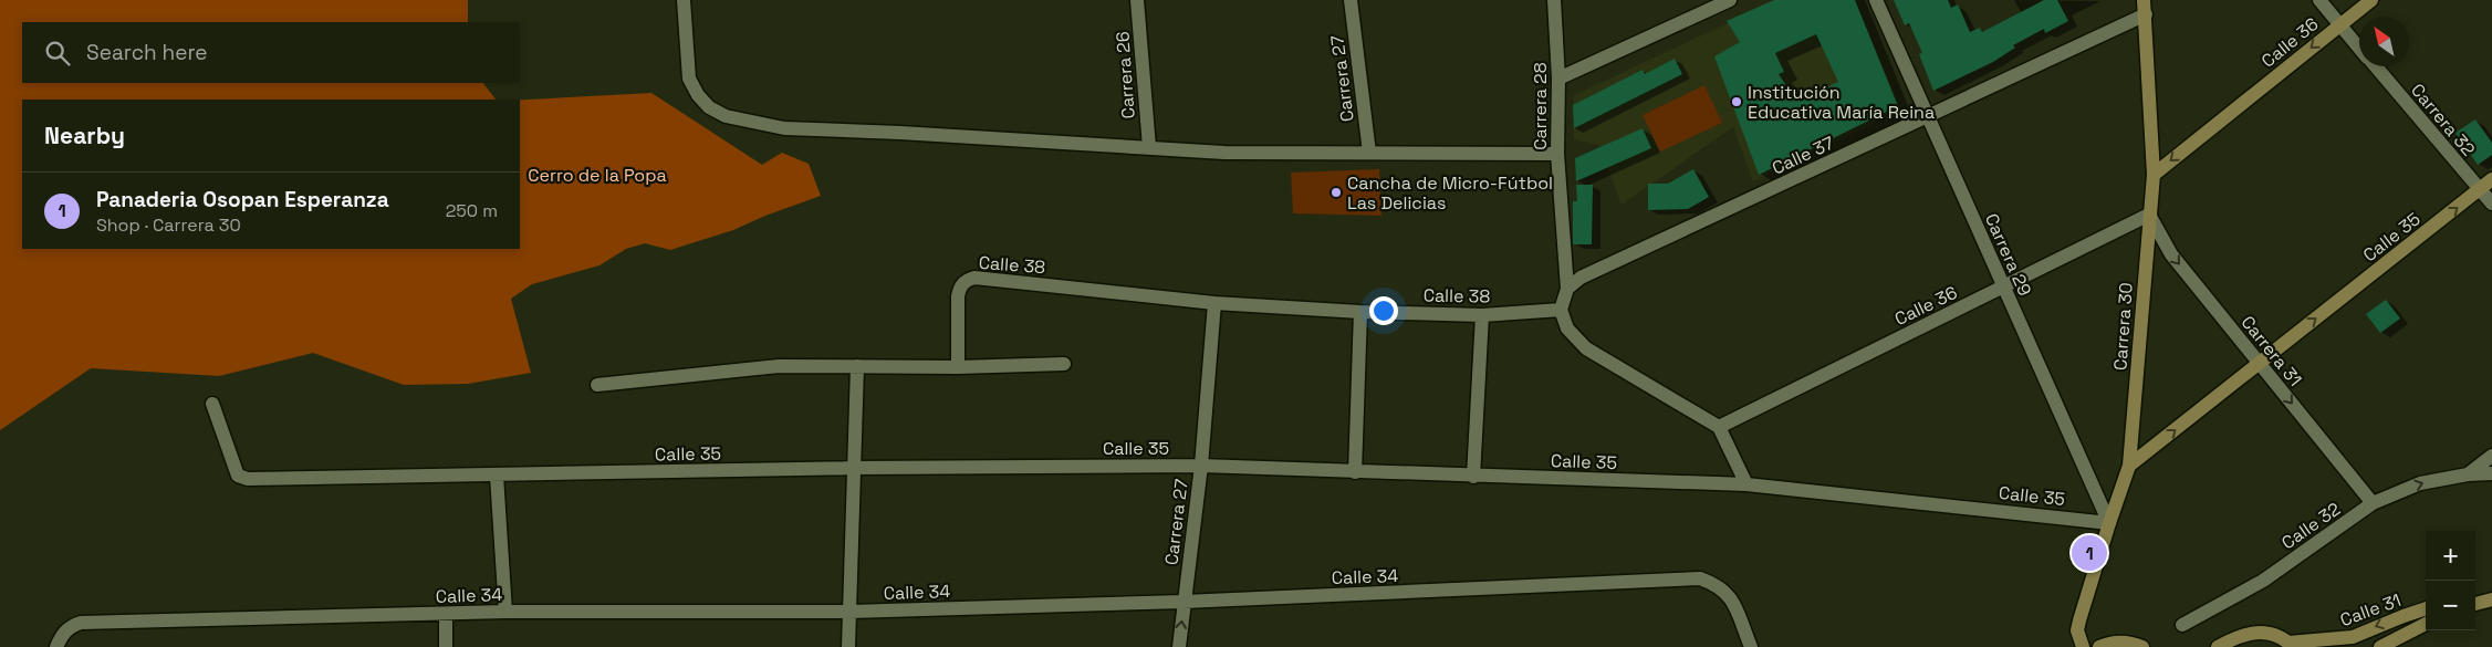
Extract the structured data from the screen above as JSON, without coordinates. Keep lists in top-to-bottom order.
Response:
{
  "streets": {
    "street": [
      "Calle 36",
      "Carrera 26",
      "Carrera 27",
      "Carrera 28",
      "Carrera 32",
      "Calle 37",
      "Calle 35",
      "Carrera 29",
      "Calle 38",
      "Carrera 30",
      "Carrera 31",
      "Calle 32",
      "Calle 34",
      "Calle 31"
    ]
  },
  "crossings": [
    ["Calle 36", "Carrera 32"],
    ["Calle 36", "Carrera 29"],
    ["Calle 36", "Carrera 30"],
    ["Calle 36", "Carrera 31"],
    ["Carrera 27", "Calle 35"],
    ["Carrera 27", "Calle 38"],
    ["Carrera 27", "Calle 34"],
    ["Carrera 28", "Calle 37"],
    ["Carrera 28", "Calle 38"],
    ["Carrera 32", "Calle 35"],
    ["Calle 37", "Carrera 29"],
    ["Calle 37", "Carrera 30"],
    ["Calle 35", "Carrera 29"],
    ["Calle 35", "Carrera 30"],
    ["Calle 35", "Carrera 31"],
    ["Carrera 29", "Carrera 30"],
    ["Carrera 30", "Carrera 31"],
    ["Carrera 31", "Calle 32"]
  ],
  "one_way": ["Carrera 31"],
  "parks": ["Cerro de la Popa"],
  "places": ["Institución Educativa María Reina", "Cancha de Micro-Fútbol Las Delicias"],
  "north": "top left",
  "page": {
    "search": "Search here",
    "heading": "Nearby",
    "list": [
      {
        "mark": "1",
        "name": "Panaderia Osopan Esperanza",
        "note": "Shop · Carrera 30",
        "value": "250 m"
      }
    ],
    "map_buttons": ["+", "−"],
    "pins": "1"
  }
}
